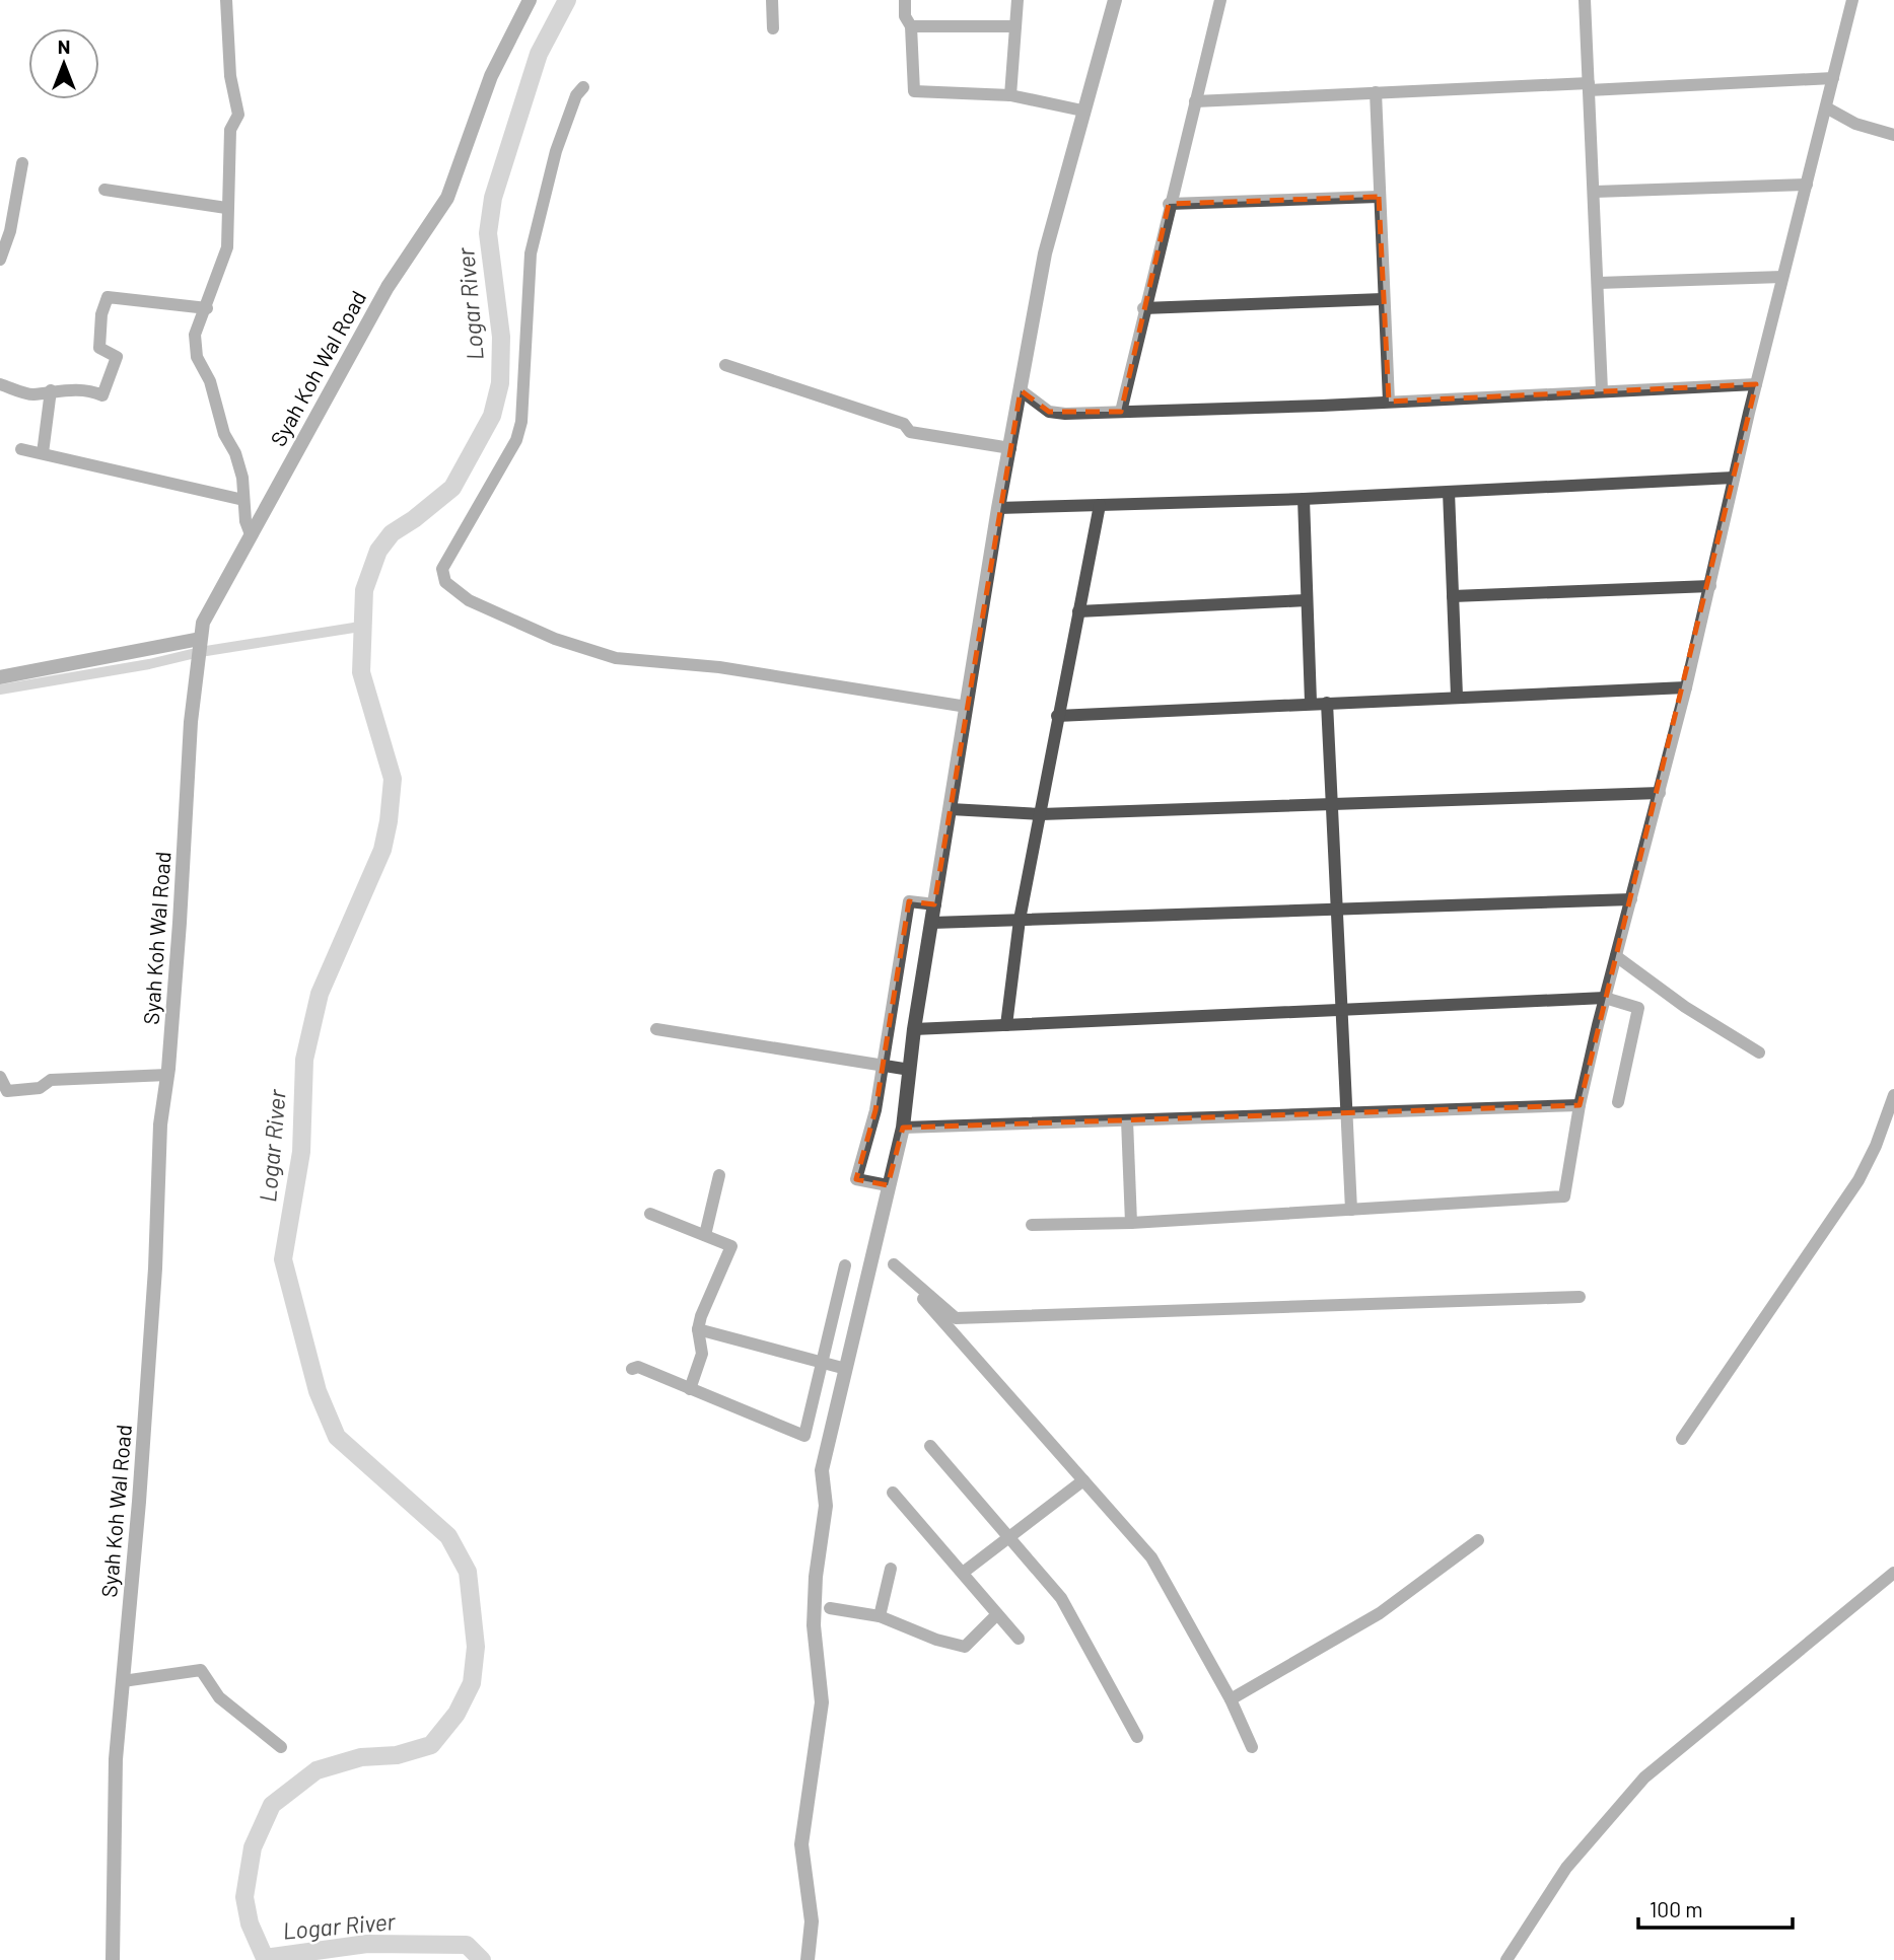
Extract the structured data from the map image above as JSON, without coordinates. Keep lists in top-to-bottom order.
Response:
{
  "streets": {
    "street": ["Syah Koh Wal Road"]
  },
  "water": ["Logar River"],
  "scale_bar": "100 m",
  "north": "top"
}
